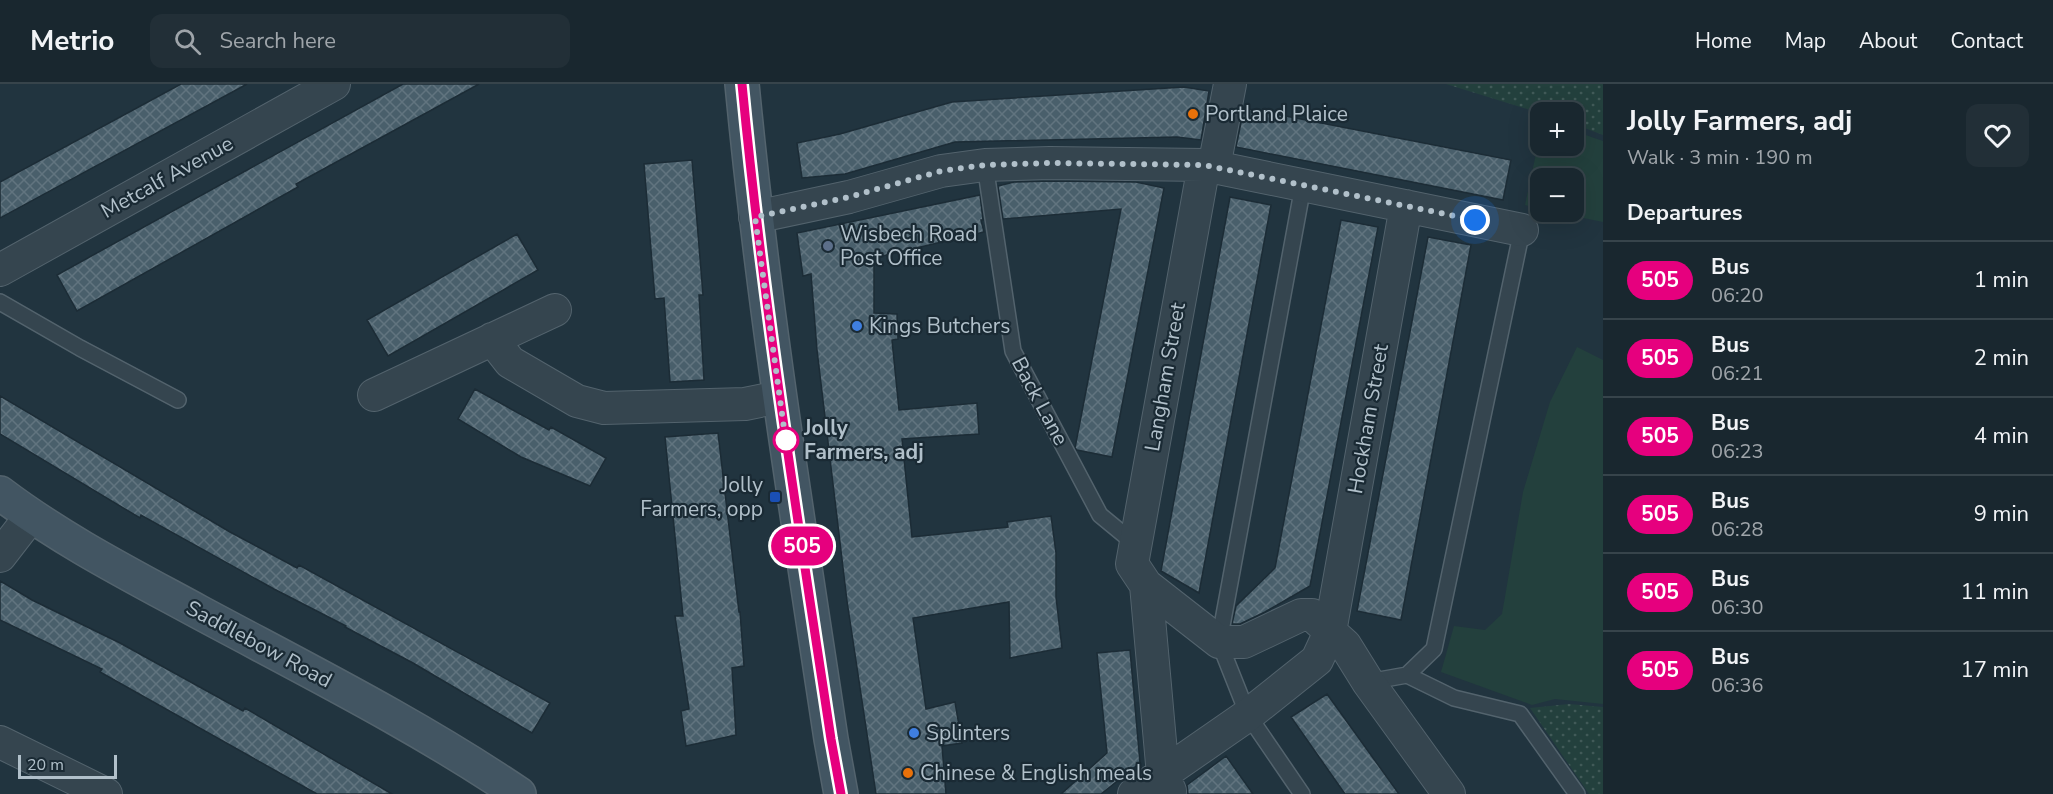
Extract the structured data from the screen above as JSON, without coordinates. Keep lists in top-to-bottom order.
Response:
{
  "streets": {
    "street": [
      "Metcalf Avenue",
      "Langham Street",
      "Hockham Street",
      "Saddlebow Road"
    ],
    "lane": ["Back Lane"]
  },
  "crossings": [
    ["Langham Street", "Back Lane"]
  ],
  "places": {
    "other": [
      "Portland Plaice",
      "Wisbech Road Post Office",
      "Kings Butchers",
      "Jolly Farmers, adj",
      "Splinters",
      "Chinese & English meals"
    ],
    "transit": ["Jolly Farmers, opp"]
  },
  "lines": ["bus line 505"],
  "scale_bar": "20 m",
  "page": {
    "header": "Metrio",
    "search": "Search here",
    "nav": [
      "Home",
      "Map",
      "About",
      "Contact"
    ],
    "on_map": "505",
    "heading": [
      ["Jolly Farmers, adj", "Walk · 3 min · 190 m"],
      "Departures"
    ],
    "map_buttons": ["+", "−"],
    "list": [
      {
        "mark": "505",
        "name": "Bus",
        "note": "06:20",
        "value": "1 min"
      },
      {
        "mark": "505",
        "name": "Bus",
        "note": "06:21",
        "value": "2 min"
      },
      {
        "mark": "505",
        "name": "Bus",
        "note": "06:23",
        "value": "4 min"
      },
      {
        "mark": "505",
        "name": "Bus",
        "note": "06:28",
        "value": "9 min"
      },
      {
        "mark": "505",
        "name": "Bus",
        "note": "06:30",
        "value": "11 min"
      },
      {
        "mark": "505",
        "name": "Bus",
        "note": "06:36",
        "value": "17 min"
      }
    ],
    "scale": "20 m"
  }
}
